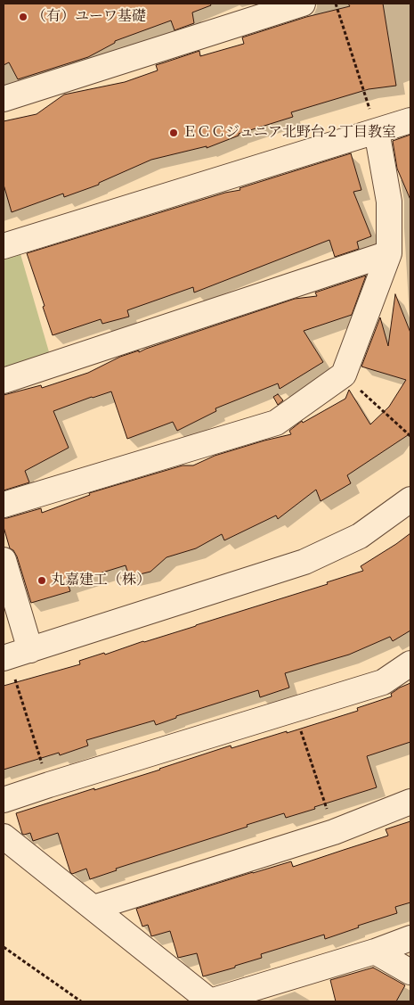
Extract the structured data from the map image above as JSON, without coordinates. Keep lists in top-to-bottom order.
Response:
{
  "places": ["（有）ユーワ基礎", "ＥＣＣジュニア北野台２丁目教室", "丸嘉建工（株）"]
}
